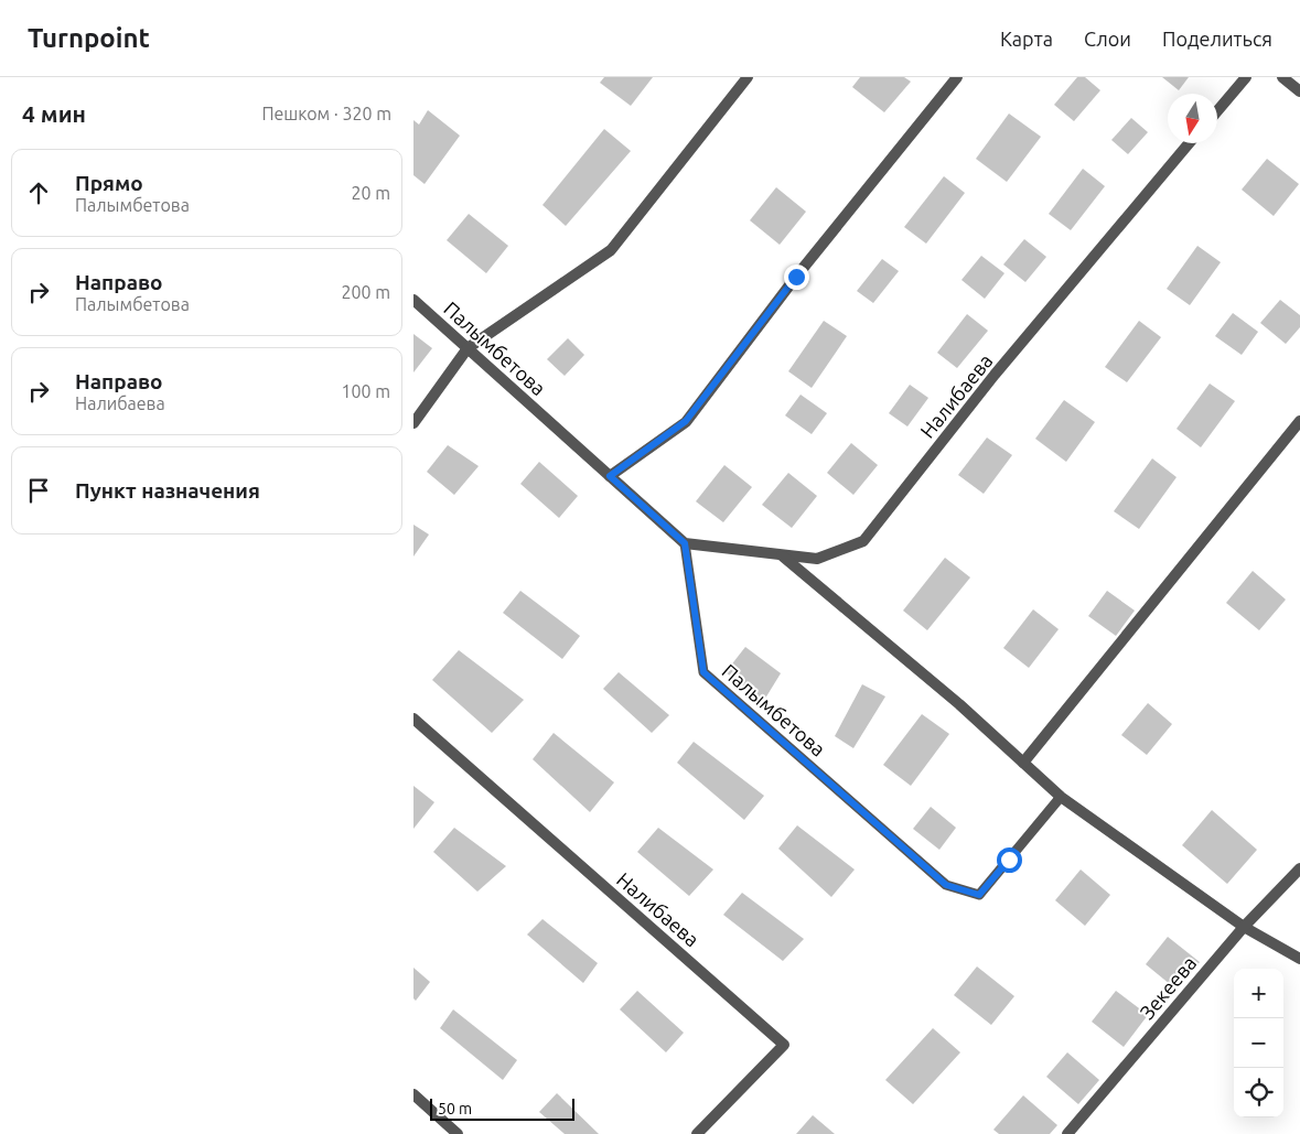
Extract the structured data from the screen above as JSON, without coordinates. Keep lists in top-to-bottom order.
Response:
{
  "streets": {
    "street": ["Палымбетова", "Налибаева", "Зекеева"]
  },
  "crossings": [
    ["Палымбетова", "Налибаева"]
  ],
  "scale_bar": "50 m",
  "north": "bottom",
  "page": {
    "header": "Turnpoint",
    "nav": ["Карта", "Слои", "Поделиться"],
    "heading": ["4 мин", "Пешком · 320 m"],
    "list": [
      ["Прямо", "Палымбетова", "20 m"],
      ["Направо", "Палымбетова", "200 m"],
      ["Направо", "Налибаева", "100 m"],
      "Пункт назначения"
    ],
    "map_buttons": ["+", "−"],
    "scale": "50 m"
  }
}
